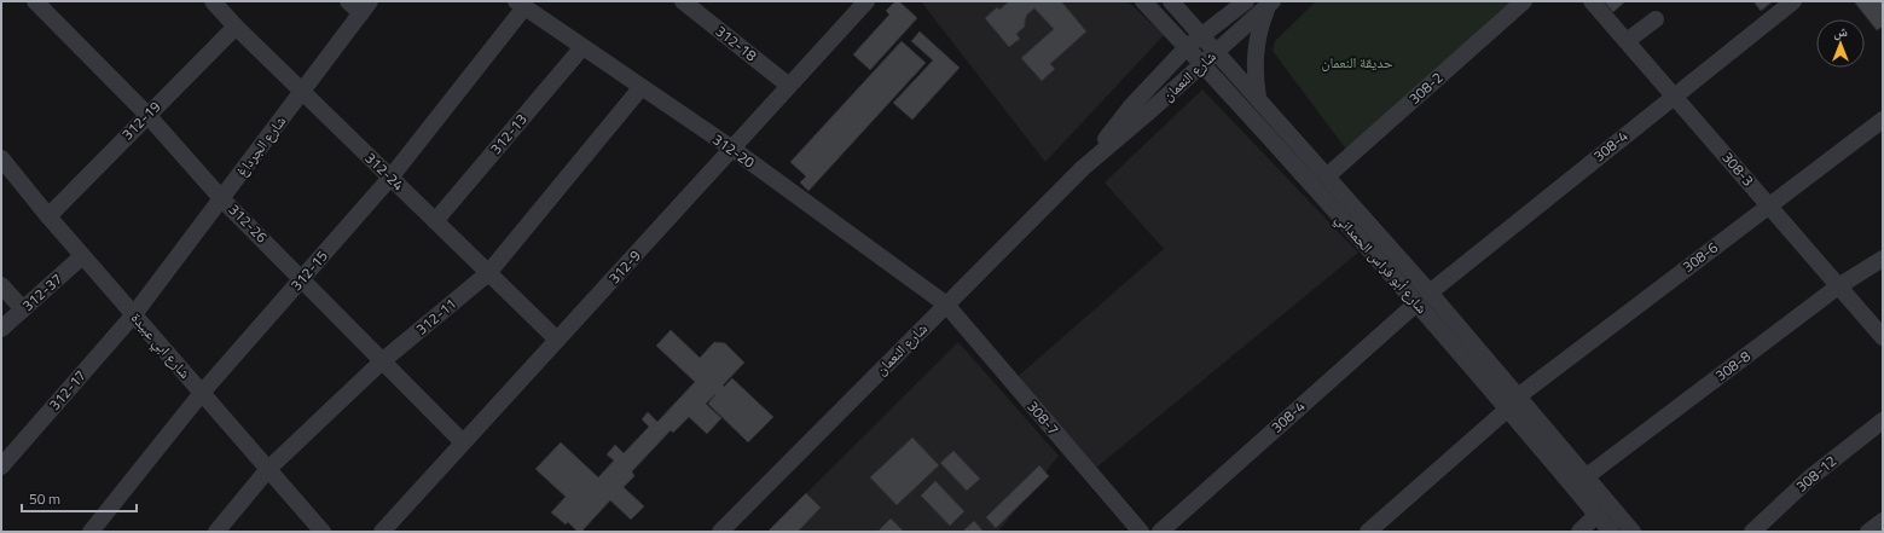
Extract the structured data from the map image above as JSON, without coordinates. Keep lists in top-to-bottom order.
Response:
{
  "streets": {
    "street": [
      "312-18",
      "شارع النعمان",
      "308-2",
      "312-19",
      "312-13",
      "شارع الجرداغ",
      "308-4",
      "312-20",
      "308-3",
      "312-24",
      "312-26",
      "308-6",
      "شارع أبو فراس الحمداني",
      "312-9",
      "312-15",
      "312-37",
      "312-11",
      "شارع ابي عبيدة",
      "308-8",
      "312-17",
      "308-7",
      "308-12"
    ]
  },
  "crossings": [
    ["312-18", "312-9"],
    ["شارع النعمان", "312-20"],
    ["شارع النعمان", "شارع أبو فراس الحمداني"],
    ["شارع النعمان", "308-7"],
    ["308-2", "شارع أبو فراس الحمداني"],
    ["312-19", "312-24"],
    ["312-19", "312-26"],
    ["312-19", "شارع ابي عبيدة"],
    ["312-13", "312-20"],
    ["312-13", "312-24"],
    ["شارع الجرداغ", "312-24"],
    ["شارع الجرداغ", "312-26"],
    ["شارع الجرداغ", "شارع ابي عبيدة"],
    ["شارع الجرداغ", "312-17"],
    ["308-4", "308-3"],
    ["308-4", "شارع أبو فراس الحمداني"],
    ["312-20", "312-9"],
    ["312-20", "312-15"],
    ["312-20", "312-11"],
    ["312-20", "308-7"],
    ["308-3", "308-6"],
    ["308-3", "308-8"],
    ["312-24", "312-9"],
    ["312-24", "312-15"],
    ["312-24", "312-11"],
    ["312-26", "312-9"],
    ["312-26", "312-15"],
    ["312-26", "312-11"],
    ["308-6", "شارع أبو فراس الحمداني"],
    ["شارع أبو فراس الحمداني", "308-8"],
    ["312-15", "شارع ابي عبيدة"],
    ["312-37", "شارع ابي عبيدة"],
    ["312-11", "شارع ابي عبيدة"],
    ["شارع ابي عبيدة", "312-17"]
  ],
  "parks": ["حديقة النعمان"],
  "scale_bar": "50 m",
  "north": "top"
}
